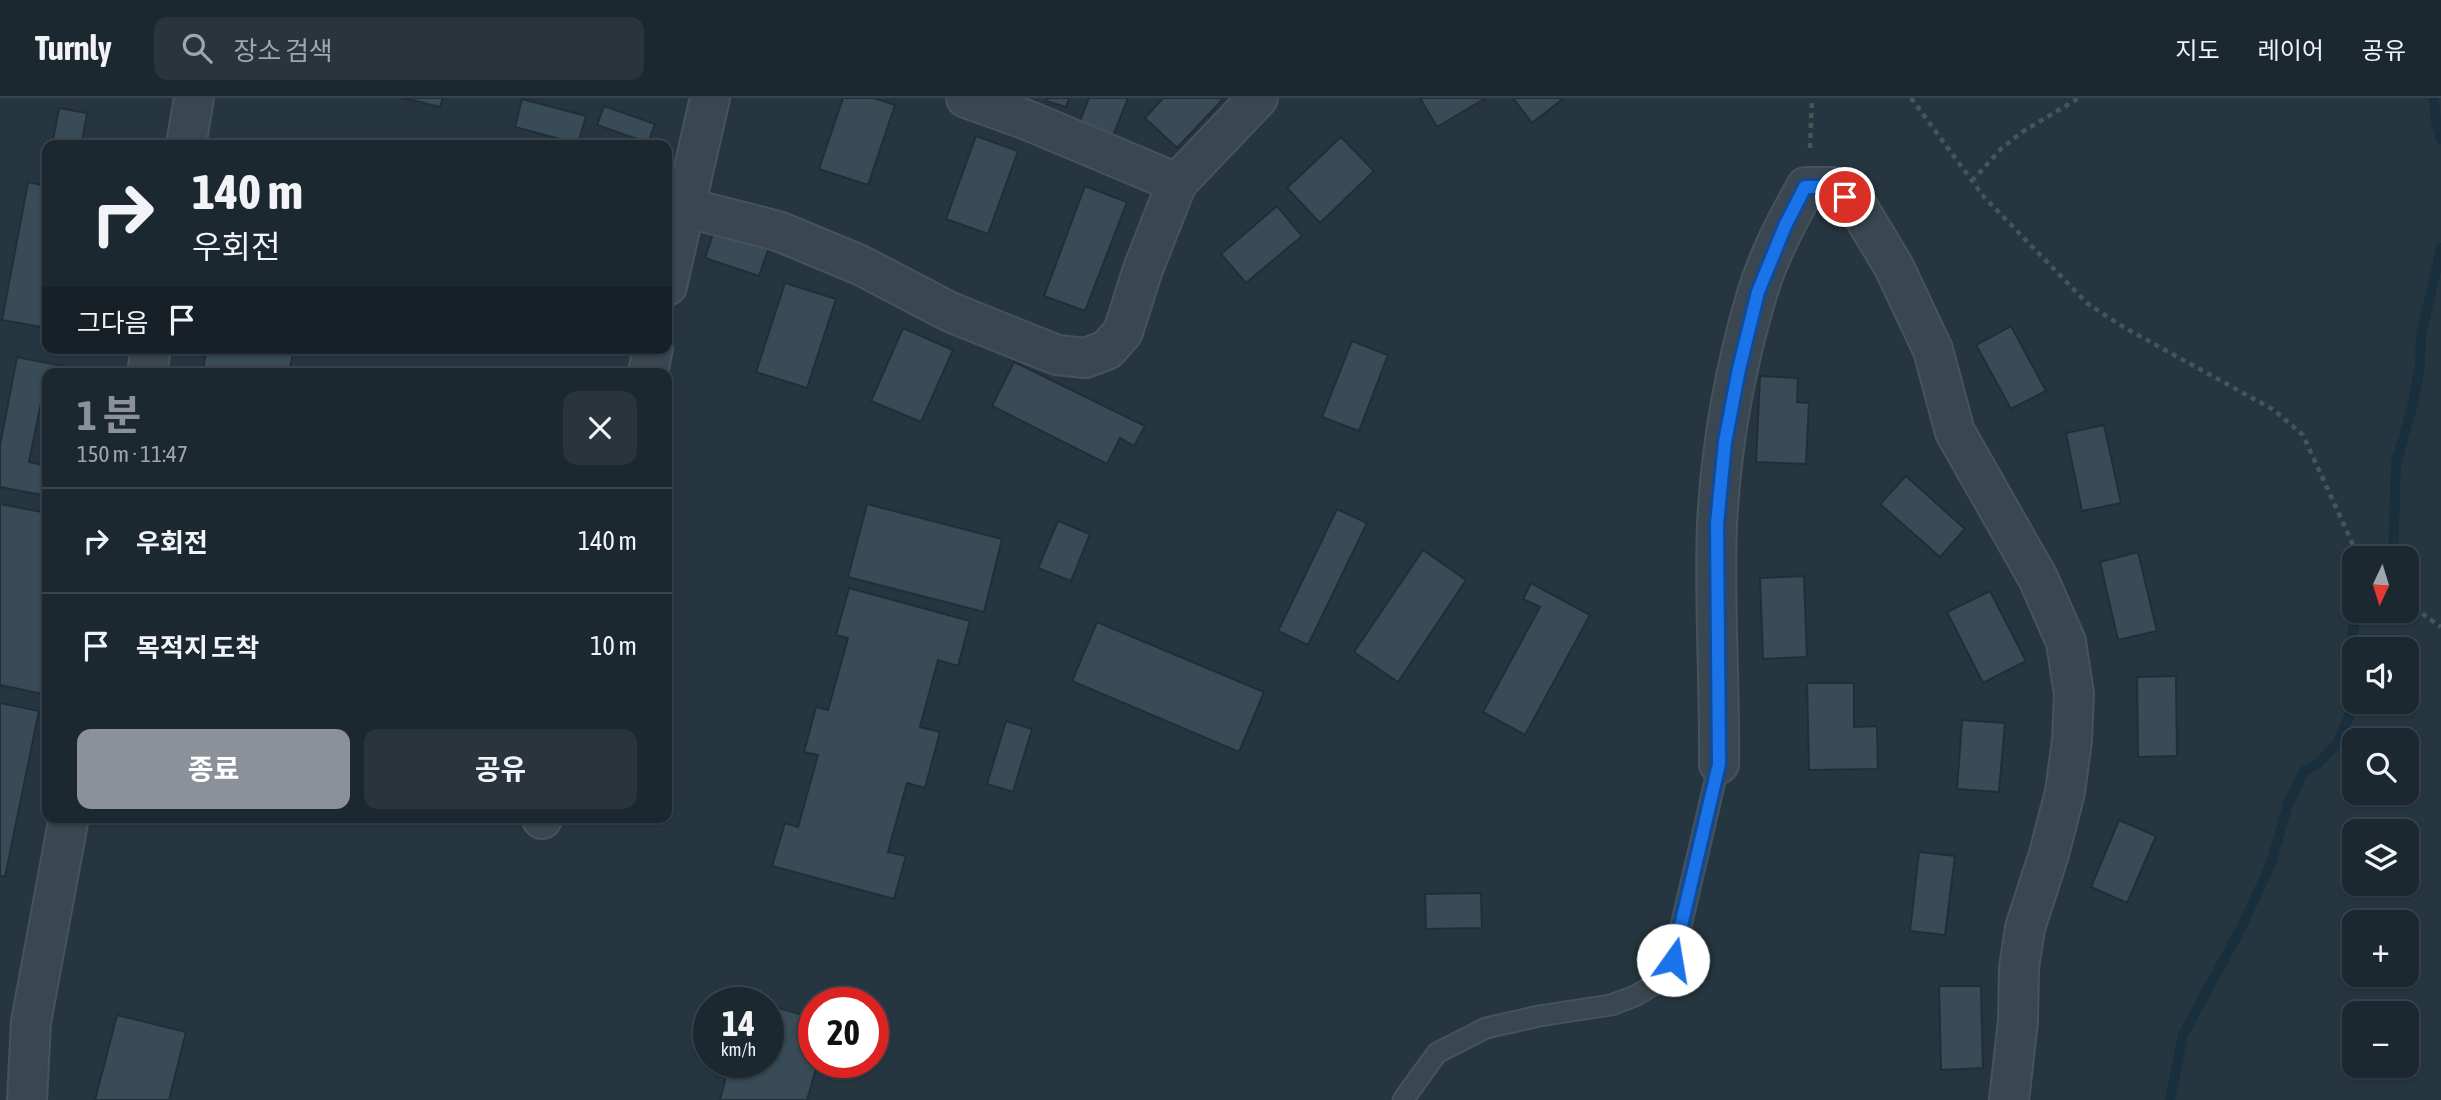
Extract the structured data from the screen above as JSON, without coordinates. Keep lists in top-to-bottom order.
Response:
{
  "north": "bottom",
  "page": {
    "header": "Turnly",
    "search": "장소 검색",
    "nav": ["지도", "레이어", "공유"],
    "turn": ["140 m", "우회전"],
    "then": "그다음",
    "heading": ["1 분", "150 m · 11:47"],
    "list": [
      {
        "name": "우회전",
        "value": "140 m"
      },
      {
        "name": "목적지 도착",
        "value": "10 m"
      }
    ],
    "map_buttons": ["+", "−"],
    "buttons": ["종료", "공유"],
    "speed": "14 km/h",
    "limit": "20"
  }
}
